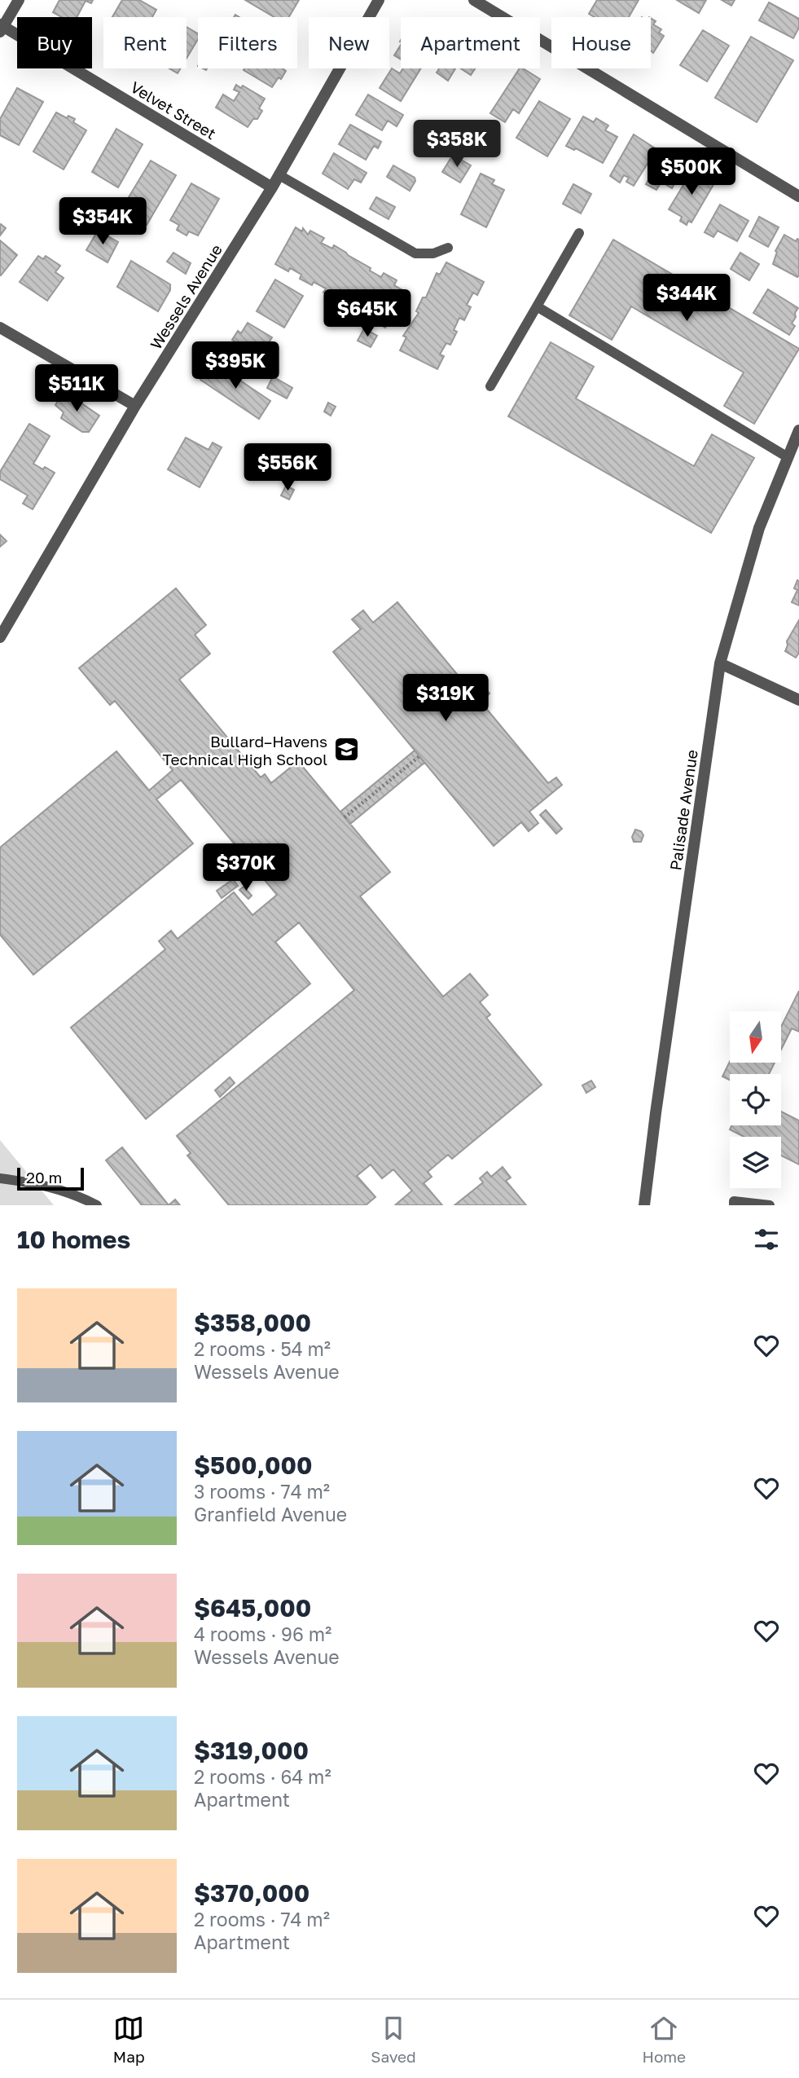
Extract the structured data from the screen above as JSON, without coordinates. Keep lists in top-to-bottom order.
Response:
{
  "streets": {
    "street": ["Velvet Street", "Wessels Avenue", "Palisade Avenue"]
  },
  "crossings": [
    ["Velvet Street", "Wessels Avenue"]
  ],
  "places": {
    "school or university": ["Bullard–Havens Technical High School"]
  },
  "scale_bar": "20 m",
  "north": "bottom",
  "page": {
    "chip": [
      "Buy",
      "Rent",
      "Filters",
      "New",
      "Apartment",
      "House"
    ],
    "price": [
      "$358K",
      "$500K",
      "$354K",
      "$344K",
      "$645K",
      "$395K",
      "$511K",
      "$556K",
      "$319K",
      "$370K"
    ],
    "scale": "20 m",
    "heading": "10 homes",
    "list": [
      {
        "name": "$358,000",
        "note": "2 rooms · 54 m² · Wessels Avenue"
      },
      {
        "name": "$500,000",
        "note": "3 rooms · 74 m² · Granfield Avenue"
      },
      {
        "name": "$645,000",
        "note": "4 rooms · 96 m² · Wessels Avenue"
      },
      {
        "name": "$319,000",
        "note": "2 rooms · 64 m² · Apartment"
      },
      {
        "name": "$370,000",
        "note": "2 rooms · 74 m² · Apartment"
      }
    ],
    "tabs": ["Map", "Saved", "Home"]
  }
}
